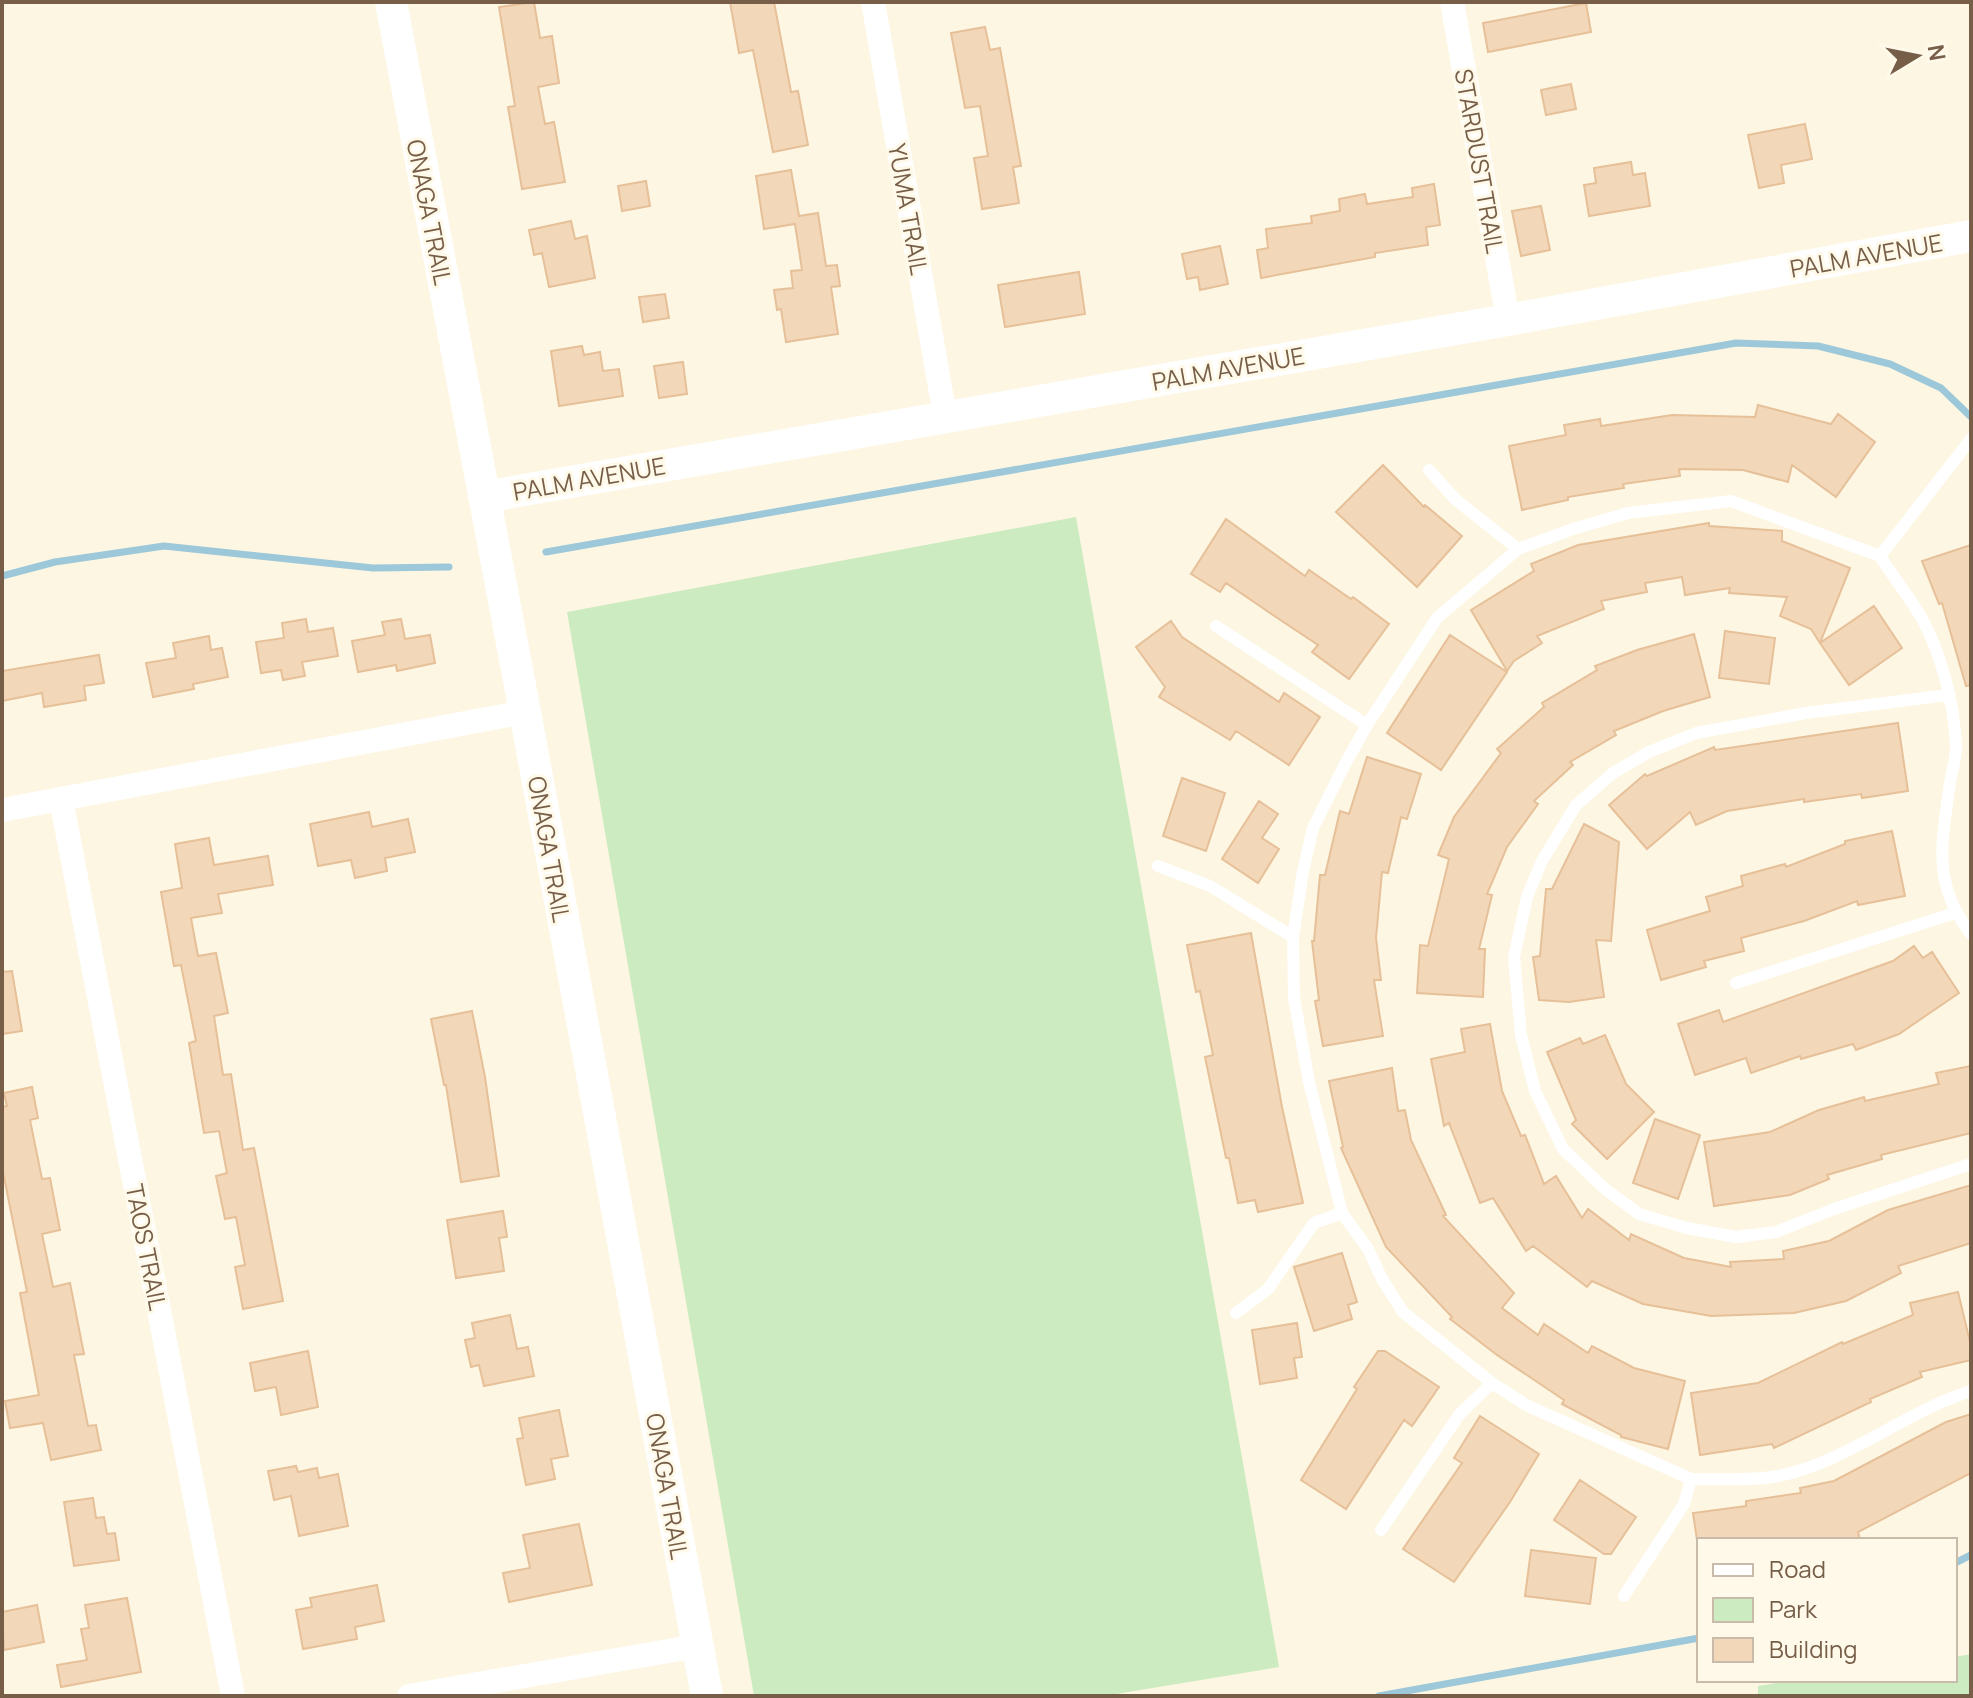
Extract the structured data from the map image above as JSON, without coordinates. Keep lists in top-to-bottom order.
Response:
{
  "streets": {
    "street": [
      "STARDUST TRAIL",
      "YUMA TRAIL",
      "ONAGA TRAIL",
      "PALM AVENUE",
      "TAOS TRAIL"
    ]
  },
  "crossings": [
    ["STARDUST TRAIL", "PALM AVENUE"],
    ["YUMA TRAIL", "PALM AVENUE"],
    ["ONAGA TRAIL", "PALM AVENUE"]
  ],
  "legend": ["Road", "Park", "Building"],
  "north": "right"
}
